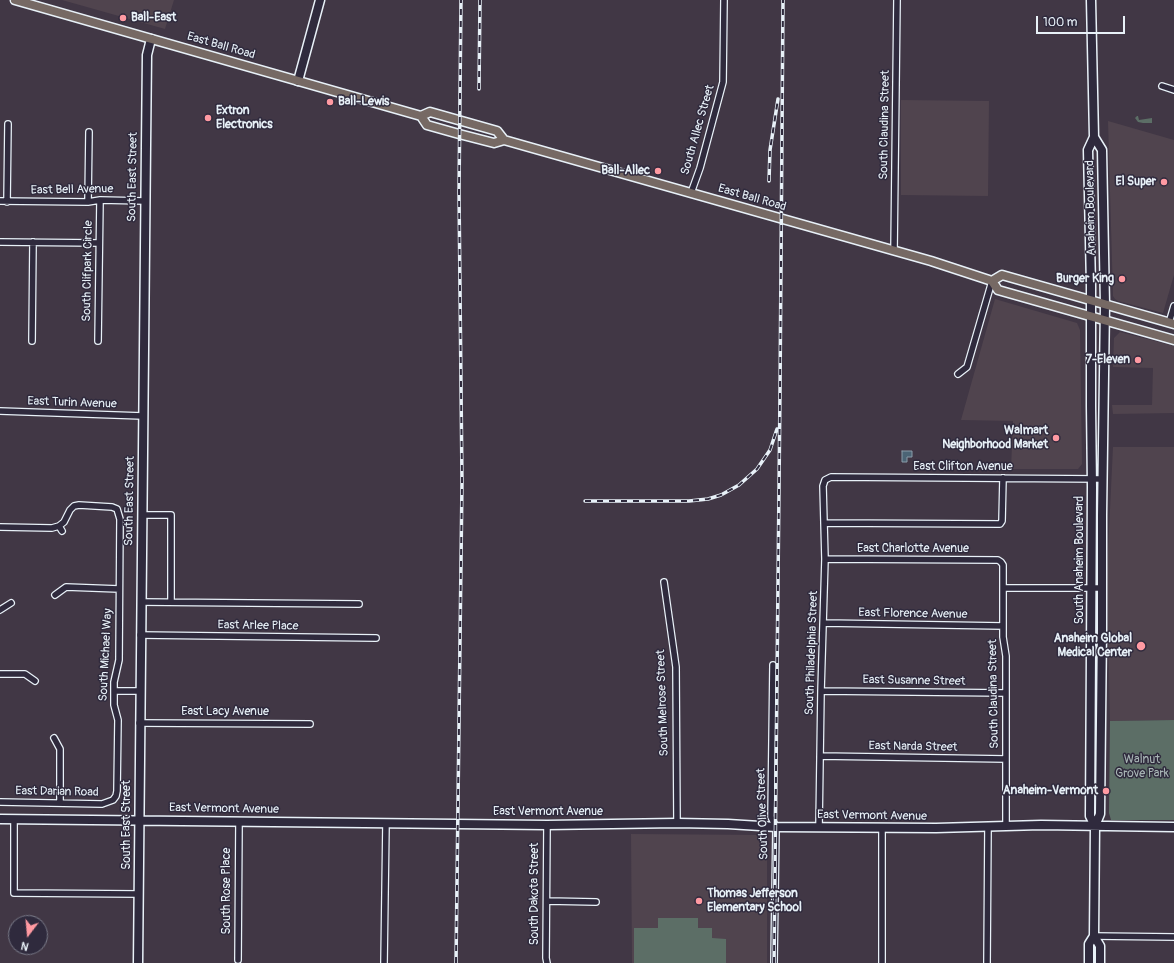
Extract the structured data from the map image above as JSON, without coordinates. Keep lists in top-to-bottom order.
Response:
{
  "streets": {
    "main road": ["East Ball Road"],
    "street": [
      "South Claudina Street",
      "South Allec Street",
      "South East Street",
      "East Bell Avenue",
      "Anaheim Boulevard",
      "South Clifpark Circle",
      "East Turin Avenue",
      "East Clifton Avenue",
      "East Charlotte Avenue",
      "South Anaheim Boulevard",
      "East Florence Avenue",
      "East Arlee Place",
      "South Philadelphia Street",
      "South Michael Way",
      "East Susanne Street",
      "South Melrose Street",
      "East Lacy Avenue",
      "East Narda Street",
      "East Darian Road",
      "East Vermont Avenue",
      "South Olive Street",
      "South Rose Place",
      "South Dakota Street"
    ]
  },
  "crossings": [
    ["East Ball Road", "South Claudina Street"],
    ["East Ball Road", "South Allec Street"],
    ["East Ball Road", "South East Street"],
    ["East Ball Road", "Anaheim Boulevard"],
    ["East Ball Road", "South Anaheim Boulevard"],
    ["South Claudina Street", "East Charlotte Avenue"],
    ["South Claudina Street", "East Florence Avenue"],
    ["South Claudina Street", "East Susanne Street"],
    ["South Claudina Street", "East Narda Street"],
    ["South Claudina Street", "East Vermont Avenue"],
    ["South East Street", "East Bell Avenue"],
    ["South East Street", "East Turin Avenue"],
    ["South East Street", "East Arlee Place"],
    ["South East Street", "East Lacy Avenue"],
    ["South East Street", "East Vermont Avenue"],
    ["East Bell Avenue", "South Clifpark Circle"],
    ["Anaheim Boulevard", "South Anaheim Boulevard"],
    ["East Clifton Avenue", "South Anaheim Boulevard"],
    ["East Clifton Avenue", "South Philadelphia Street"],
    ["East Charlotte Avenue", "South Philadelphia Street"],
    ["South Anaheim Boulevard", "East Vermont Avenue"],
    ["East Florence Avenue", "South Philadelphia Street"],
    ["South Philadelphia Street", "East Susanne Street"],
    ["South Philadelphia Street", "East Narda Street"],
    ["South Philadelphia Street", "East Vermont Avenue"],
    ["South Michael Way", "East Darian Road"],
    ["South Melrose Street", "East Vermont Avenue"],
    ["East Vermont Avenue", "South Olive Street"],
    ["East Vermont Avenue", "South Rose Place"],
    ["East Vermont Avenue", "South Dakota Street"]
  ],
  "parks": ["Walnut Grove Park"],
  "places": [
    "Ball-East",
    "Ball-Lewis",
    "Extron Electronics",
    "Ball-Allec",
    "El Super",
    "Burger King",
    "7-Eleven",
    "Walmart Neighborhood Market",
    "Anaheim Global Medical Center",
    "Anaheim-Vermont",
    "Thomas Jefferson Elementary School"
  ],
  "scale_bar": "100 m",
  "north": "bottom"
}
